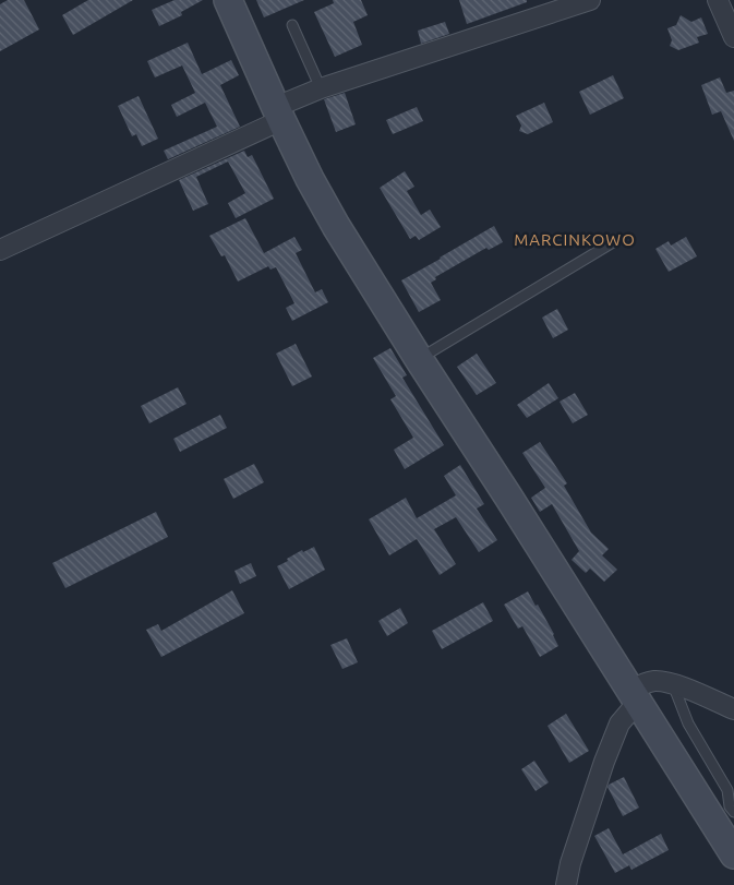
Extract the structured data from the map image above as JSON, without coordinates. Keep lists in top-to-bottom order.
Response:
{
  "districts": ["MARCINKOWO"]
}
